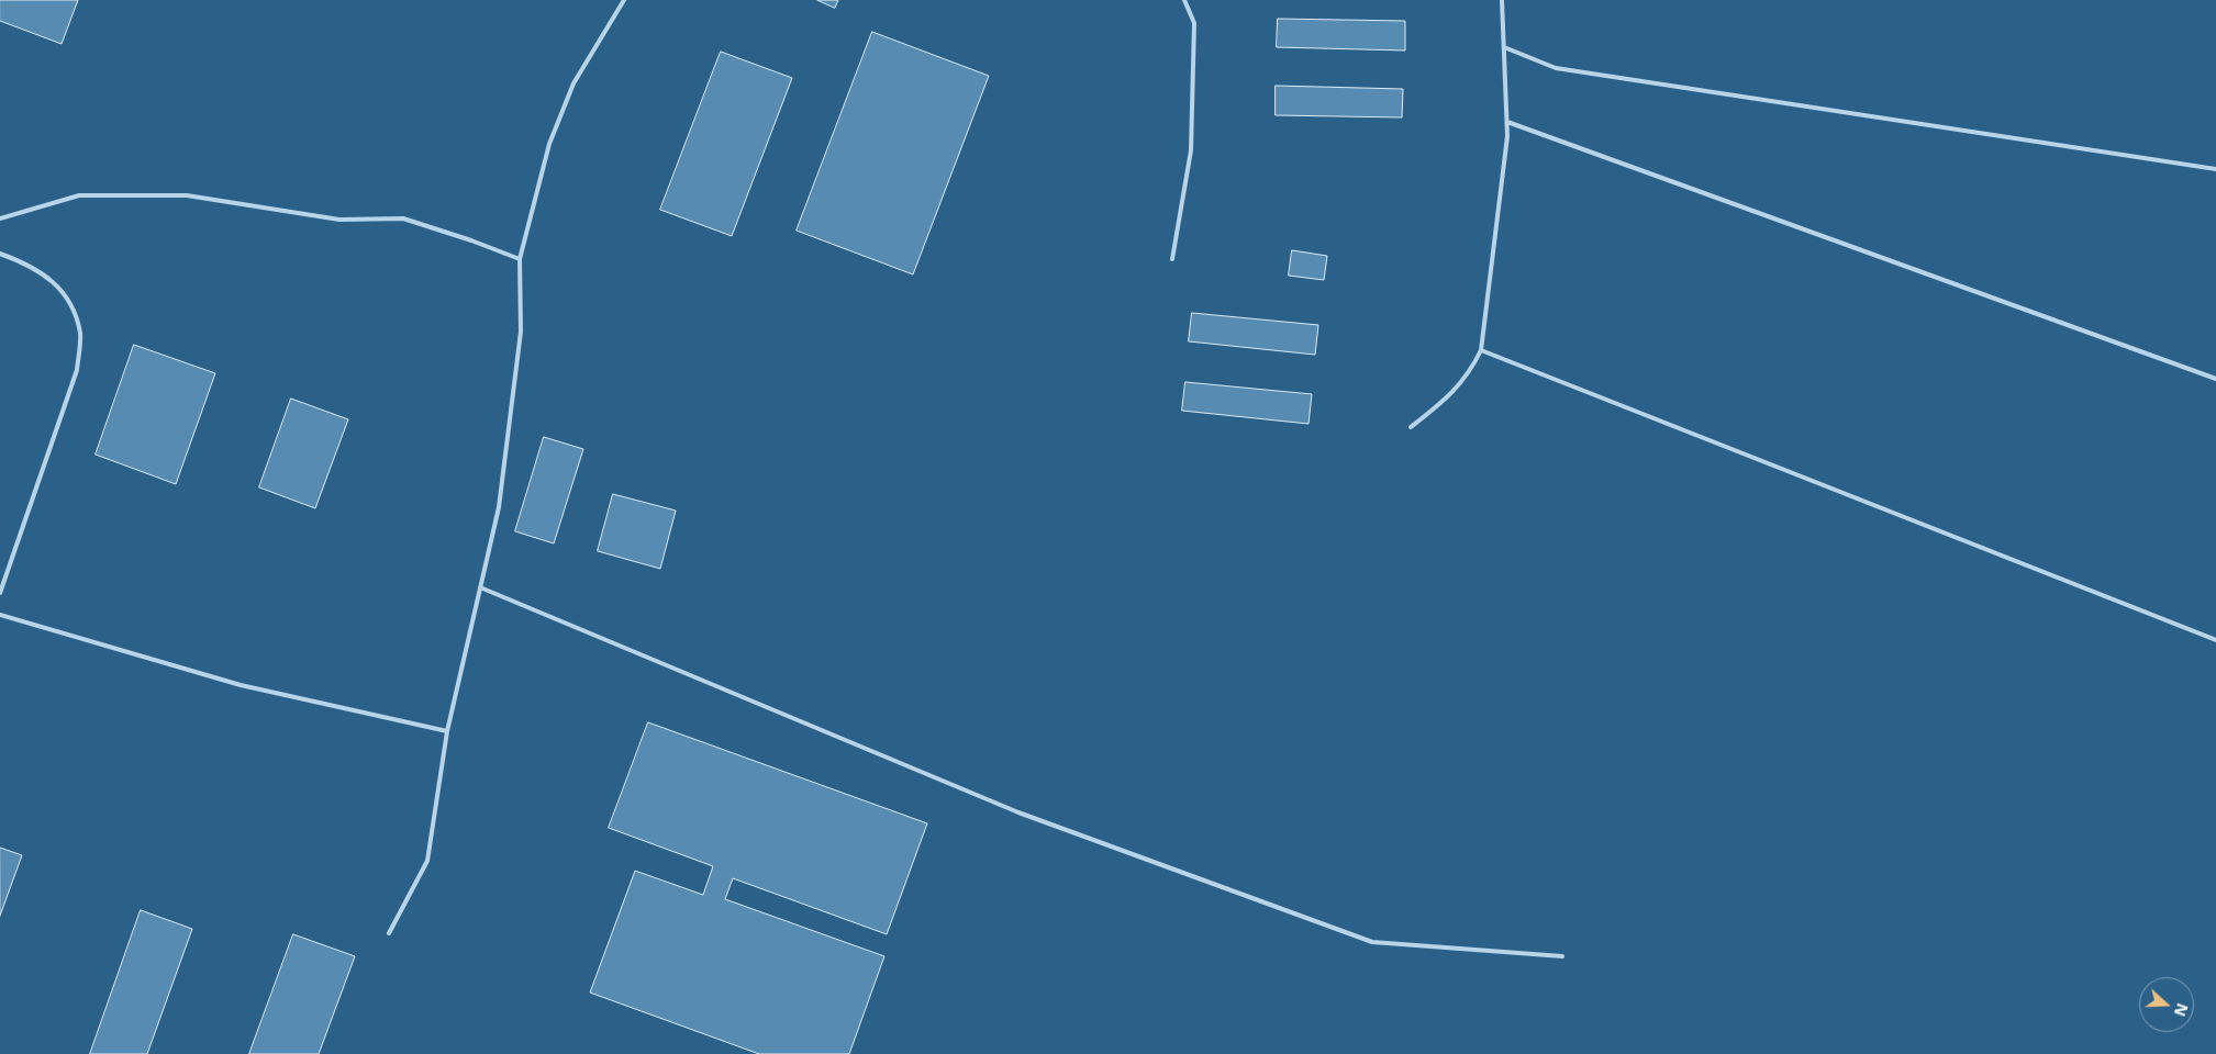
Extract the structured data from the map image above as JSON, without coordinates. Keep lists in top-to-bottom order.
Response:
{
  "north": "right"
}
